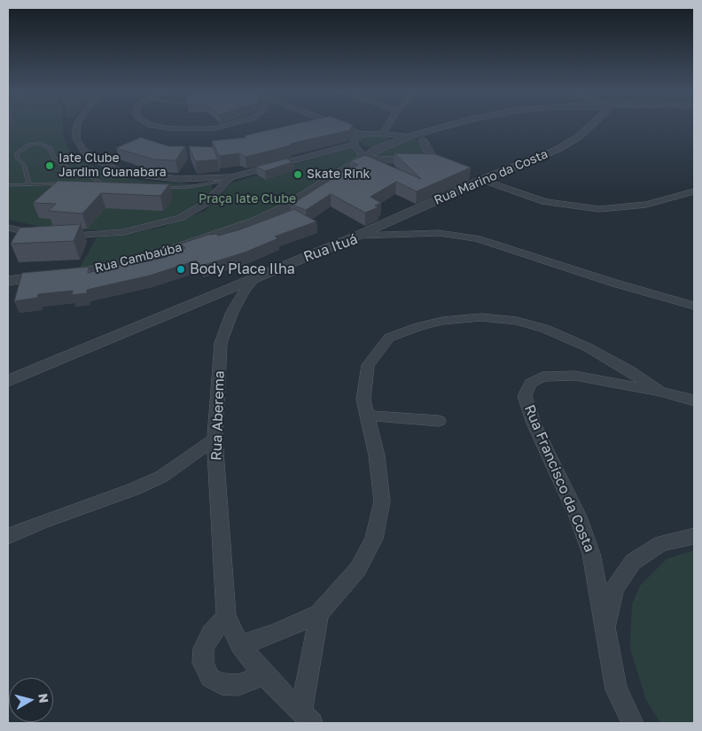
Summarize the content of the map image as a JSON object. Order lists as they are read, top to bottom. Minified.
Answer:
{"streets":{"street":["Rua Marino da Costa","Rua Ituá","Rua Cambaúba","Rua Aberema","Rua Francisco da Costa"]},"crossings":[["Rua Marino da Costa","Rua Ituá"],["Rua Ituá","Rua Aberema"]],"parks":["Praça Iate Clube"],"places":["Iate Clube Jardim Guanabara","Skate Rink","Body Place Ilha"],"north":"right"}
